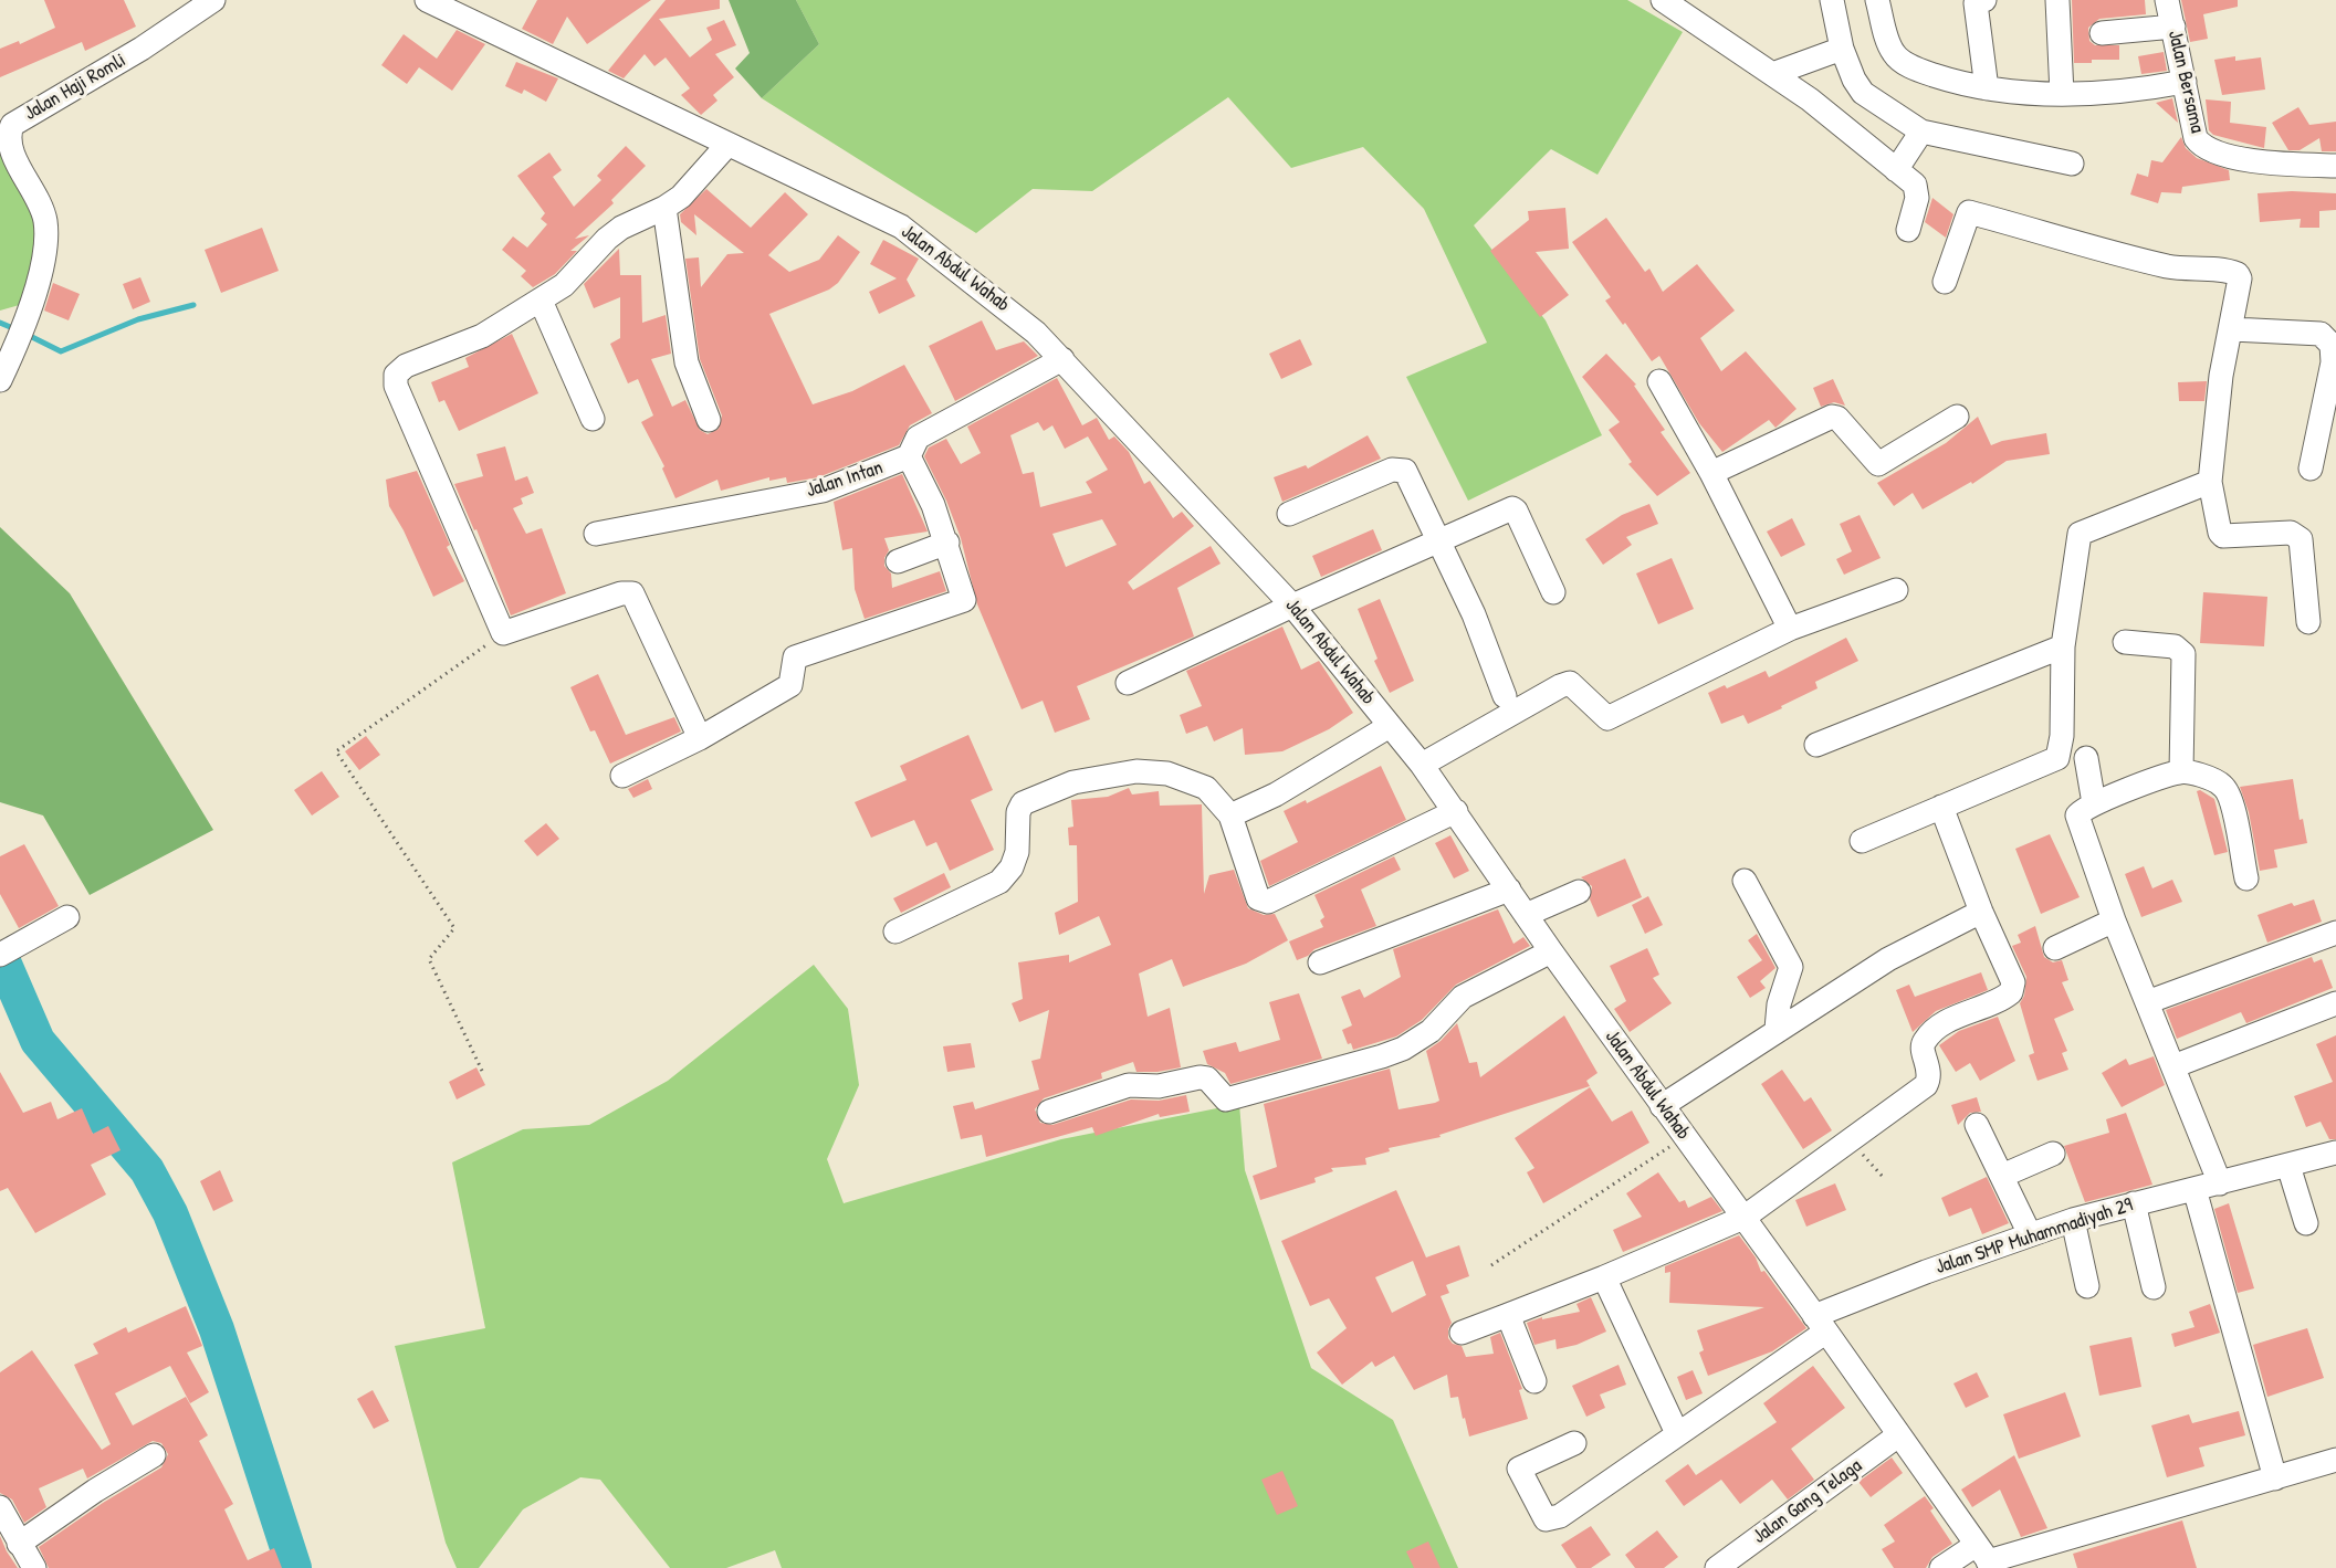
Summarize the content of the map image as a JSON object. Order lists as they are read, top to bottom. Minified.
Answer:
{"streets":{"street":["Jalan Bersama","Jalan Haji Romli","Jalan Abdul Wahab","Jalan Intan","Jalan SMP Muhammadiyah 29","Jalan Gang Telaga"]},"crossings":[["Jalan Abdul Wahab","Jalan Intan"],["Jalan Abdul Wahab","Jalan SMP Muhammadiyah 29"],["Jalan Abdul Wahab","Jalan Gang Telaga"]]}
